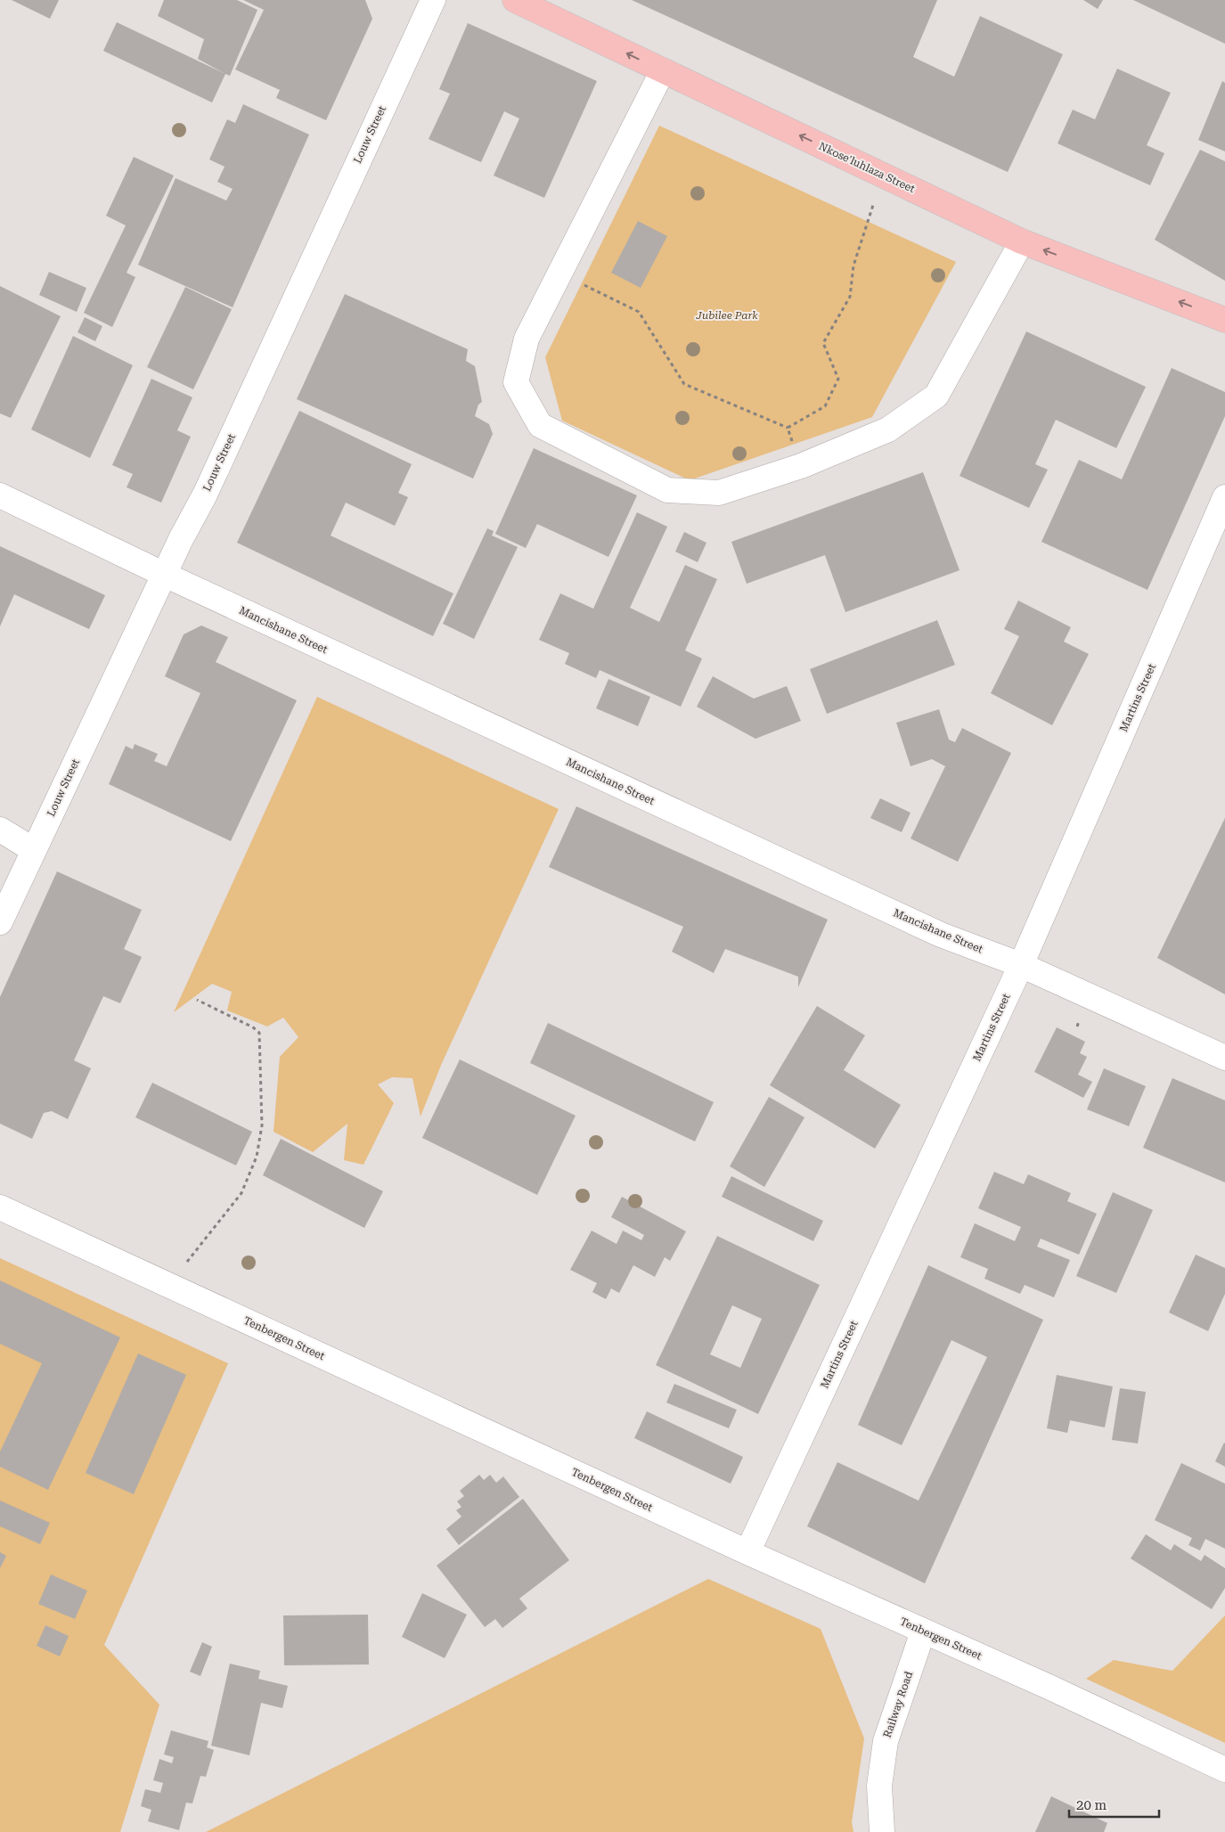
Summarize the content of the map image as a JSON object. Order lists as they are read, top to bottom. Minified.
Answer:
{"streets":{"main road":["Nkose'luhlaza Street"],"street":["Louw Street","Mancishane Street","Martins Street","Tenbergen Street","Railway Road"]},"crossings":[["Louw Street","Mancishane Street"],["Mancishane Street","Martins Street"],["Martins Street","Tenbergen Street"],["Tenbergen Street","Railway Road"]],"one_way":["Nkose'luhlaza Street"],"parks":["Jubilee Park"],"scale_bar":"20 m"}
